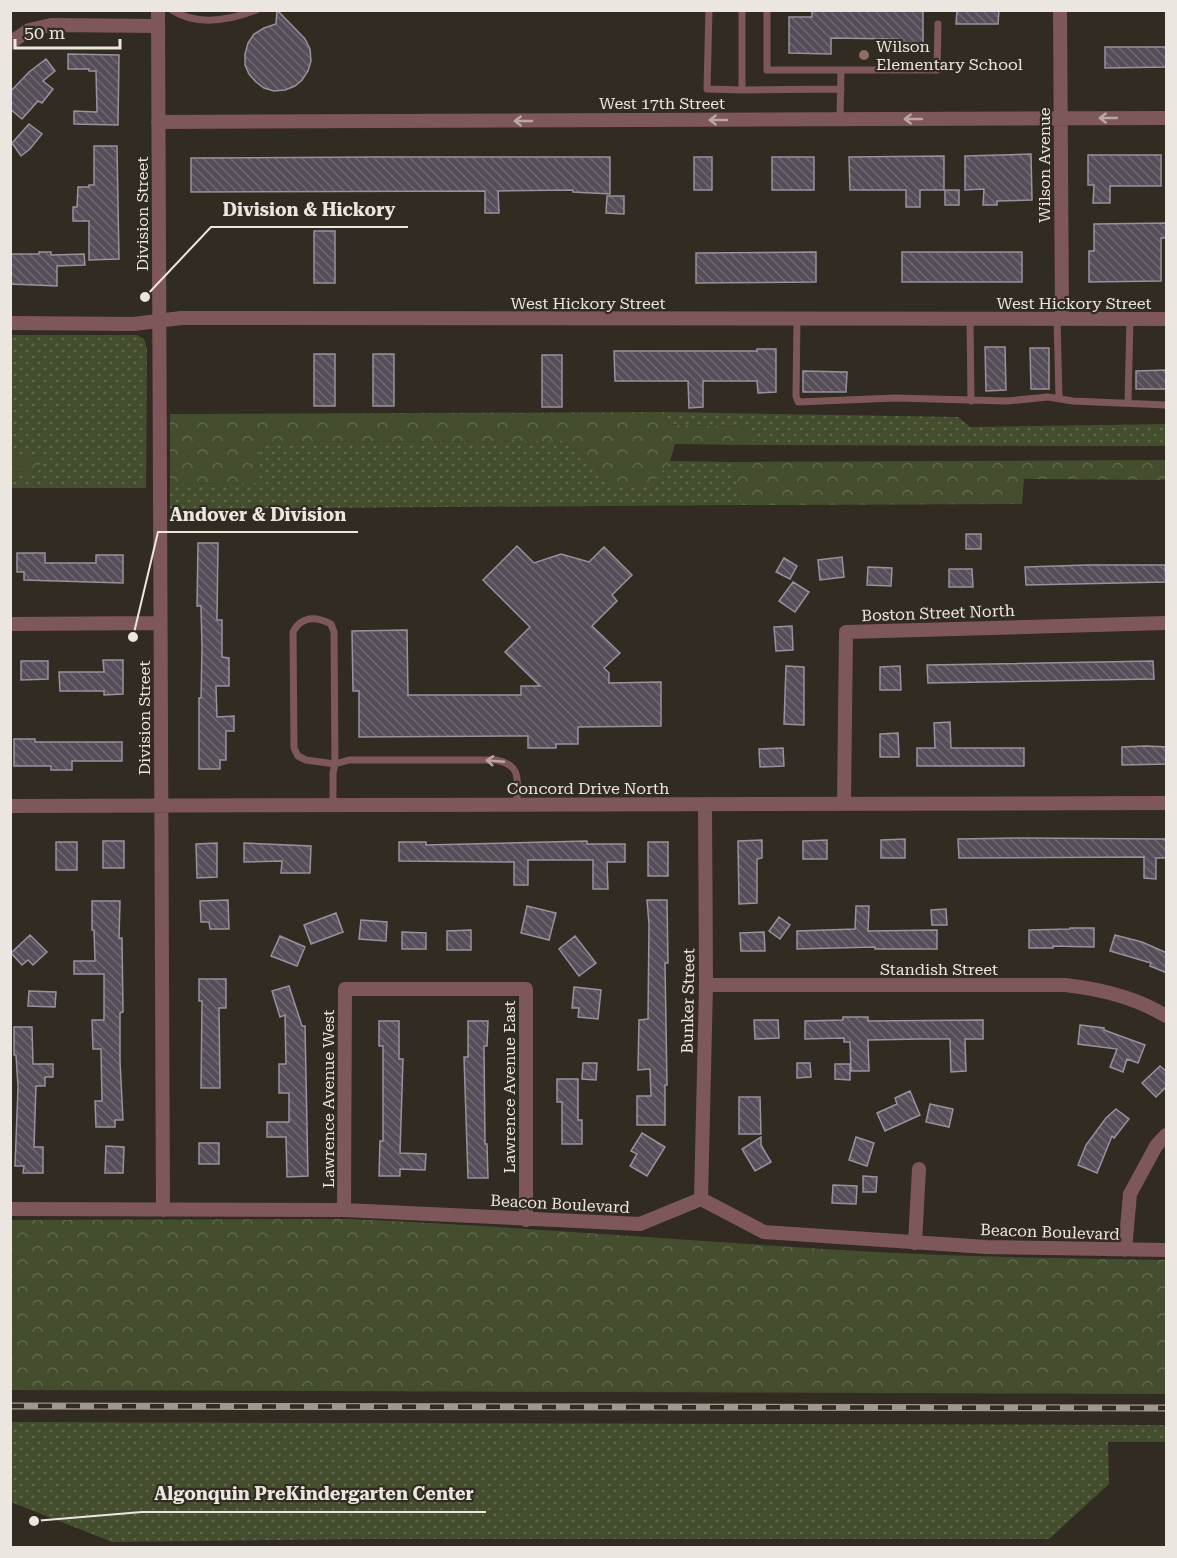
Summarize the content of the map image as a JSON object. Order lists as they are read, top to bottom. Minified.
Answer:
{"streets":{"street":["West 17th Street","Wilson Avenue","Division Street","West Hickory Street","Boston Street North","Concord Drive North","Standish Street","Bunker Street","Lawrence Avenue East","Lawrence Avenue West","Beacon Boulevard"]},"crossings":[["West 17th Street","Wilson Avenue"],["West 17th Street","Division Street"],["Wilson Avenue","West Hickory Street"],["Division Street","West Hickory Street"],["Division Street","Concord Drive North"],["Division Street","Beacon Boulevard"],["Boston Street North","Concord Drive North"],["Concord Drive North","Bunker Street"],["Standish Street","Bunker Street"],["Bunker Street","Beacon Boulevard"],["Lawrence Avenue East","Lawrence Avenue West"],["Lawrence Avenue East","Beacon Boulevard"],["Lawrence Avenue West","Beacon Boulevard"]],"one_way":["West 17th Street"],"places":["Wilson Elementary School","Division & Hickory","Andover & Division","Algonquin PreKindergarten Center"],"scale_bar":"50 m"}
